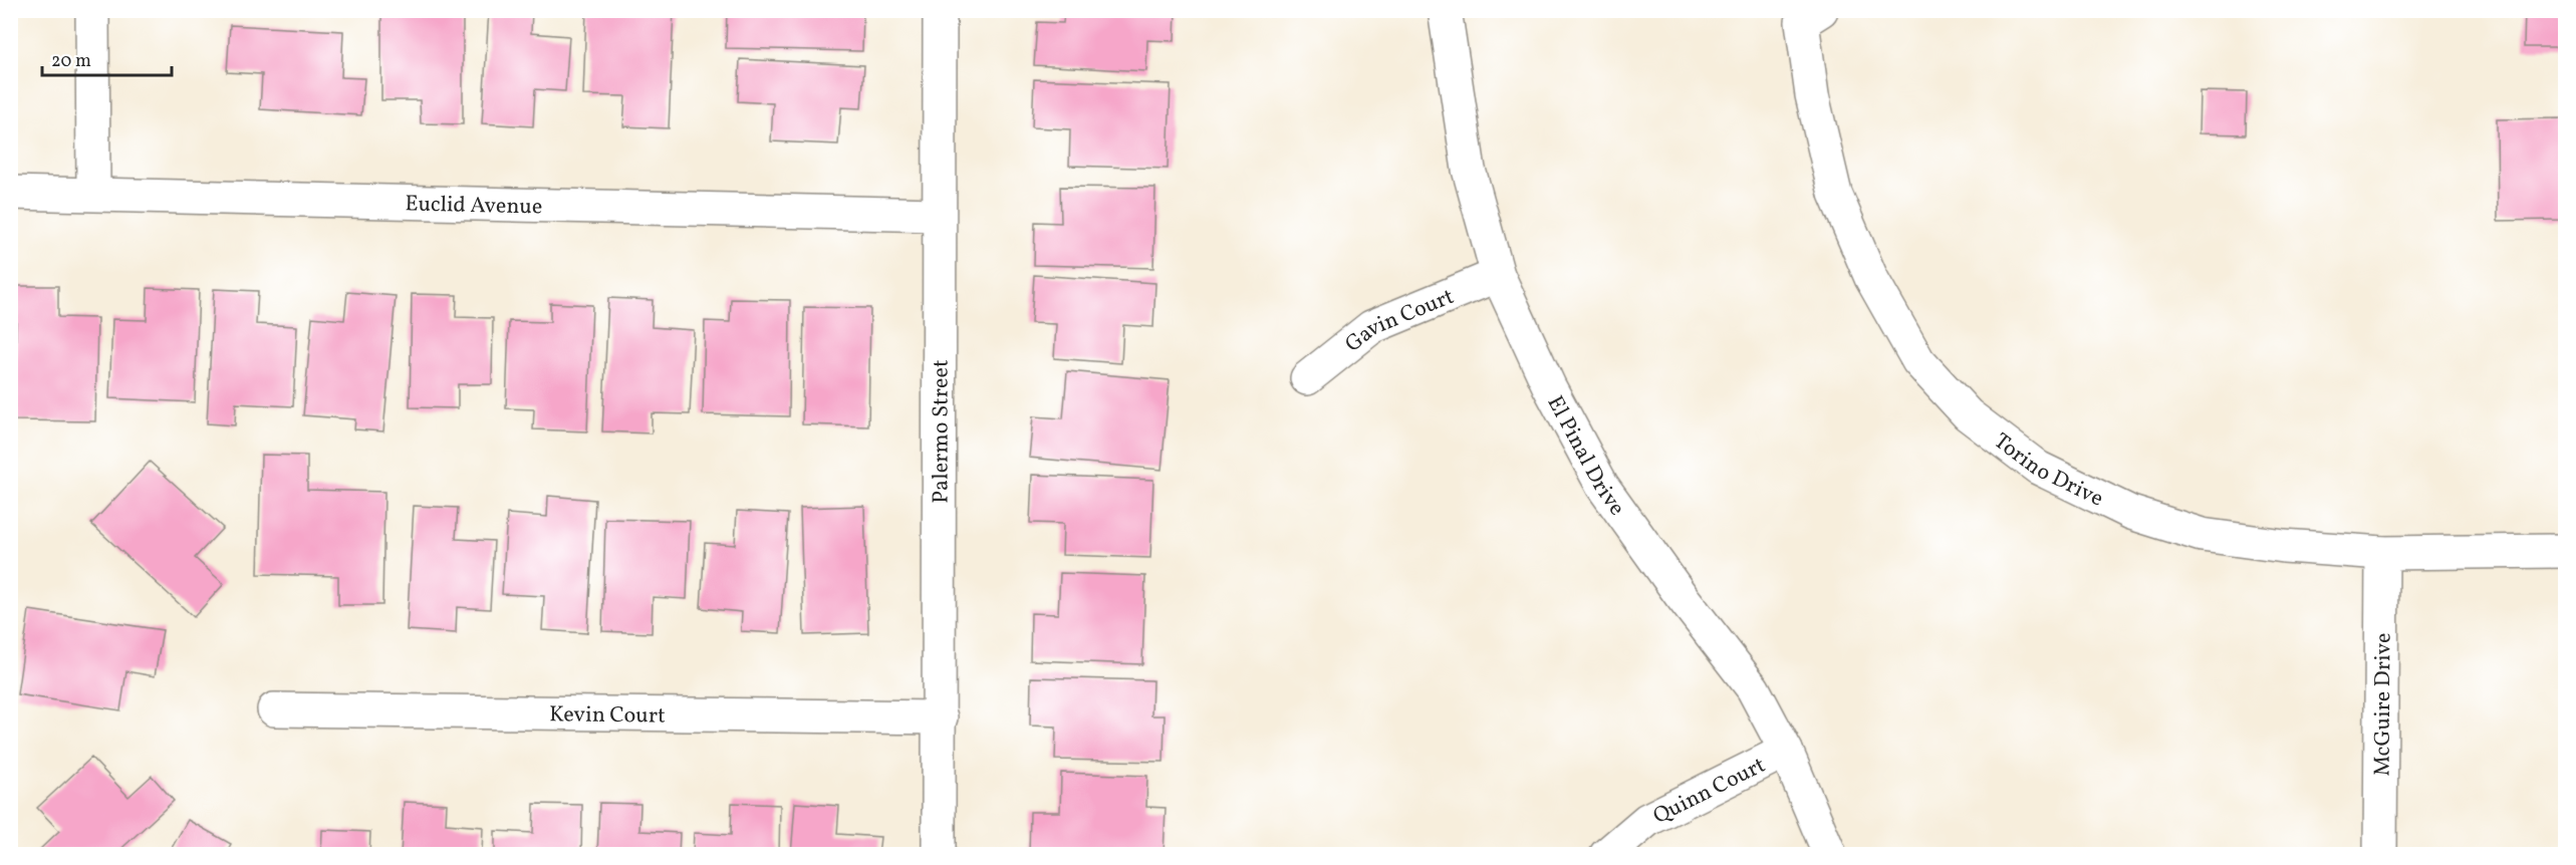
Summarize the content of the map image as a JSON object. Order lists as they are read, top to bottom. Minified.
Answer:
{"streets":{"street":["Euclid Avenue","Gavin Court","Palermo Street","El Pinal Drive","Torino Drive","McGuire Drive","Kevin Court","Quinn Court"]},"crossings":[["Euclid Avenue","Palermo Street"],["Gavin Court","El Pinal Drive"],["Palermo Street","Kevin Court"],["El Pinal Drive","Quinn Court"],["Torino Drive","McGuire Drive"]],"scale_bar":"20 m"}
